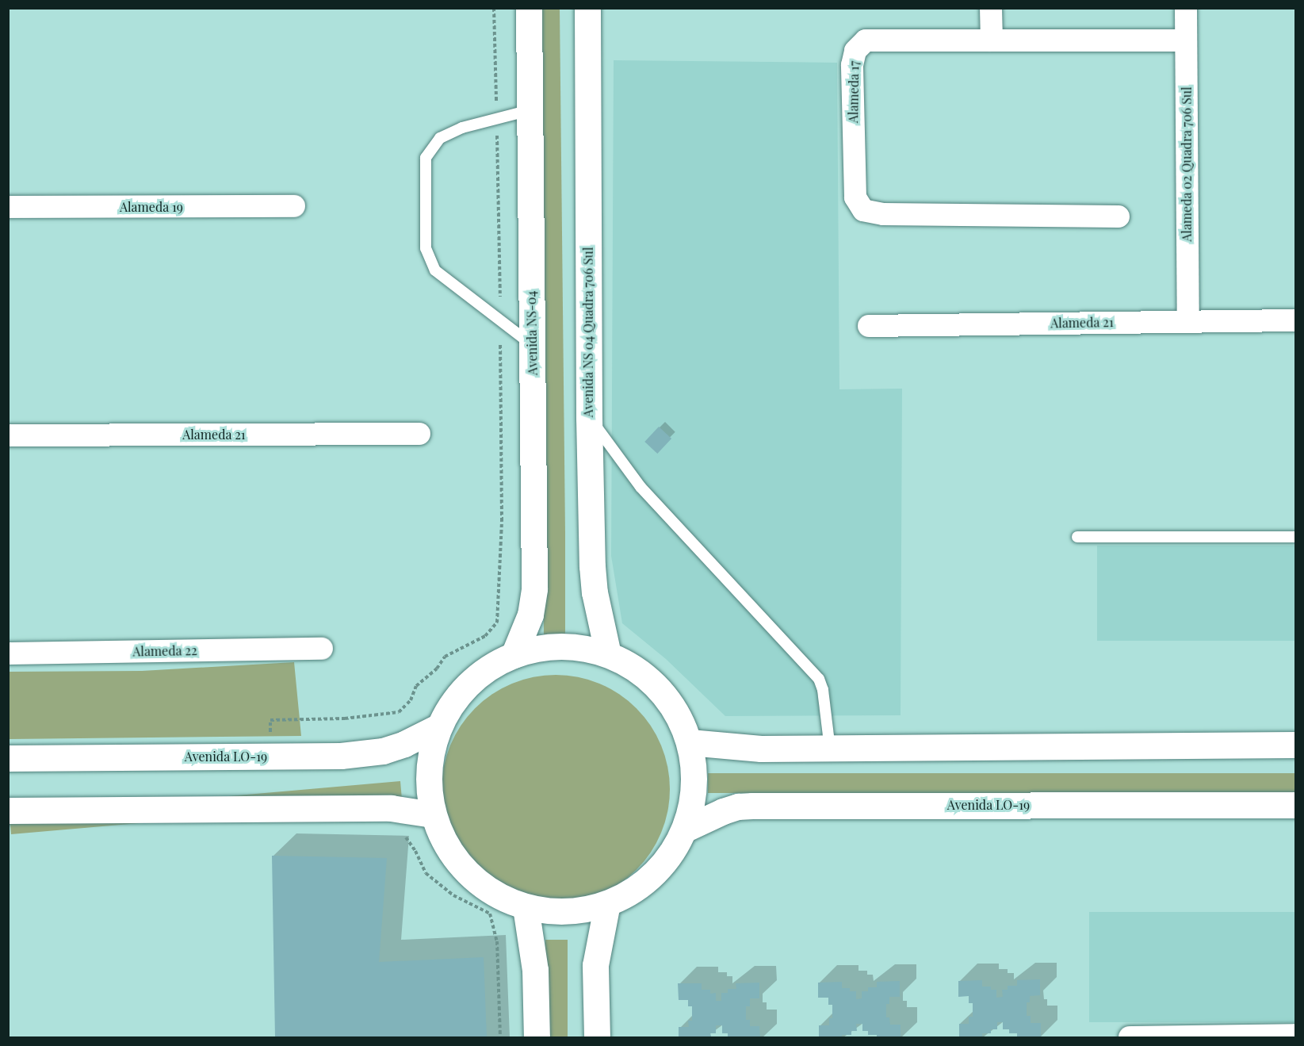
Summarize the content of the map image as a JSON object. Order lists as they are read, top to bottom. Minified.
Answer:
{"streets":{"main road":["Avenida NS 04 Quadra 706 Sul","Avenida NS-04","Avenida LO-19"],"street":["Alameda 17","Alameda 02 Quadra 706 Sul","Alameda 19","Alameda 21","Alameda 22"]},"crossings":[["Alameda 17","Alameda 02 Quadra 706 Sul"],["Alameda 02 Quadra 706 Sul","Alameda 21"]]}
